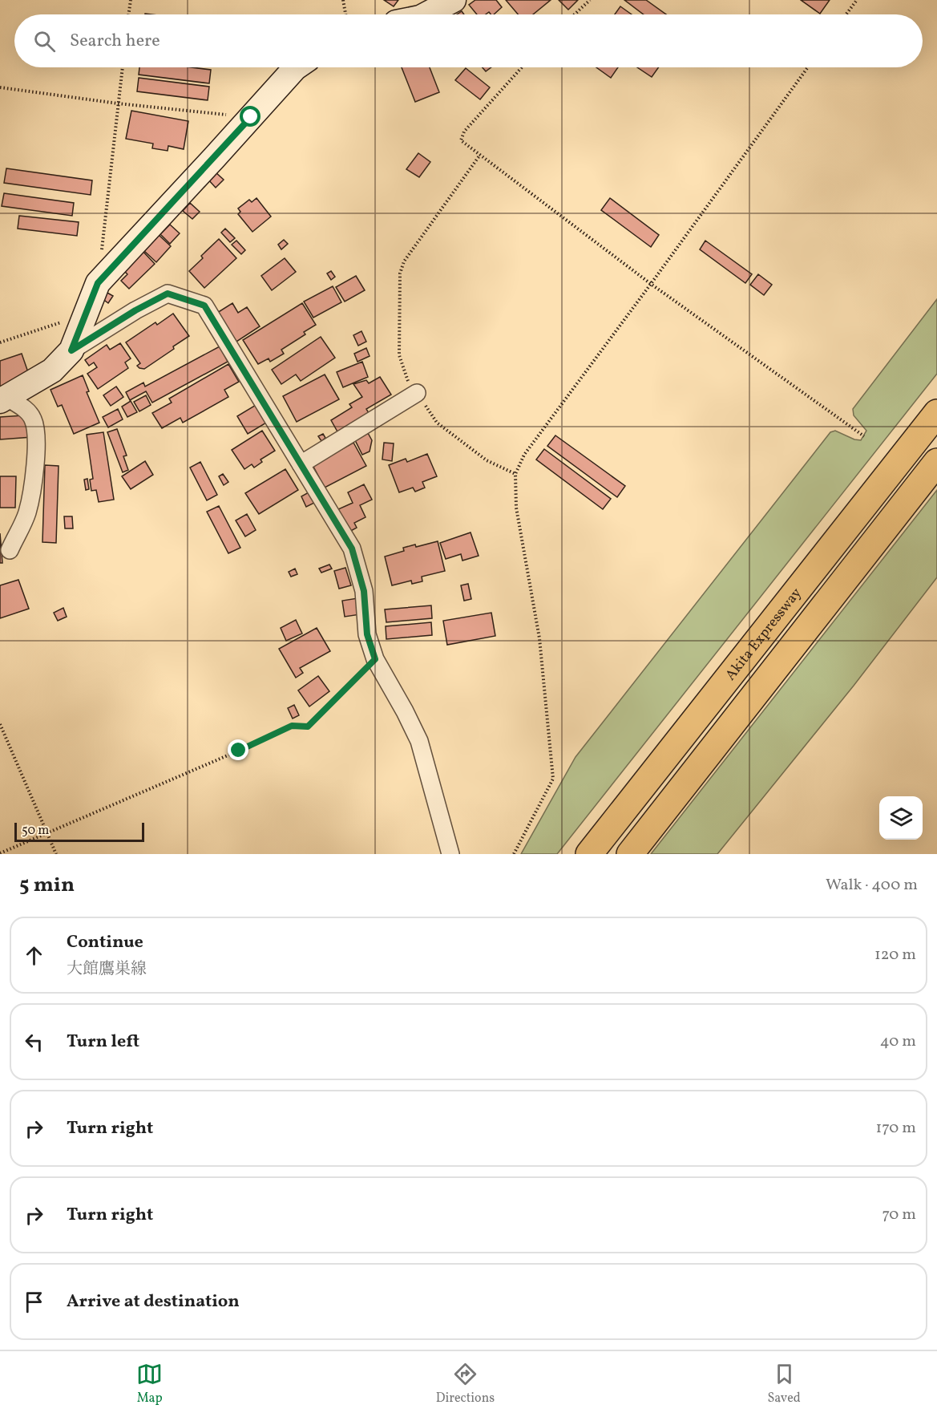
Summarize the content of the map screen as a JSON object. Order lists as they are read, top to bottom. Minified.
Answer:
{"streets":{"highway":["Akita Expressway"]},"scale_bar":"50 m","page":{"search":"Search here","scale":"50 m","heading":["5 min","Walk · 400 m"],"list":[["Continue","大館鷹巣線","120 m"],["Turn left","40 m"],["Turn right","170 m"],["Turn right","70 m"],"Arrive at destination"],"nav":["Map","Directions","Saved"]}}
